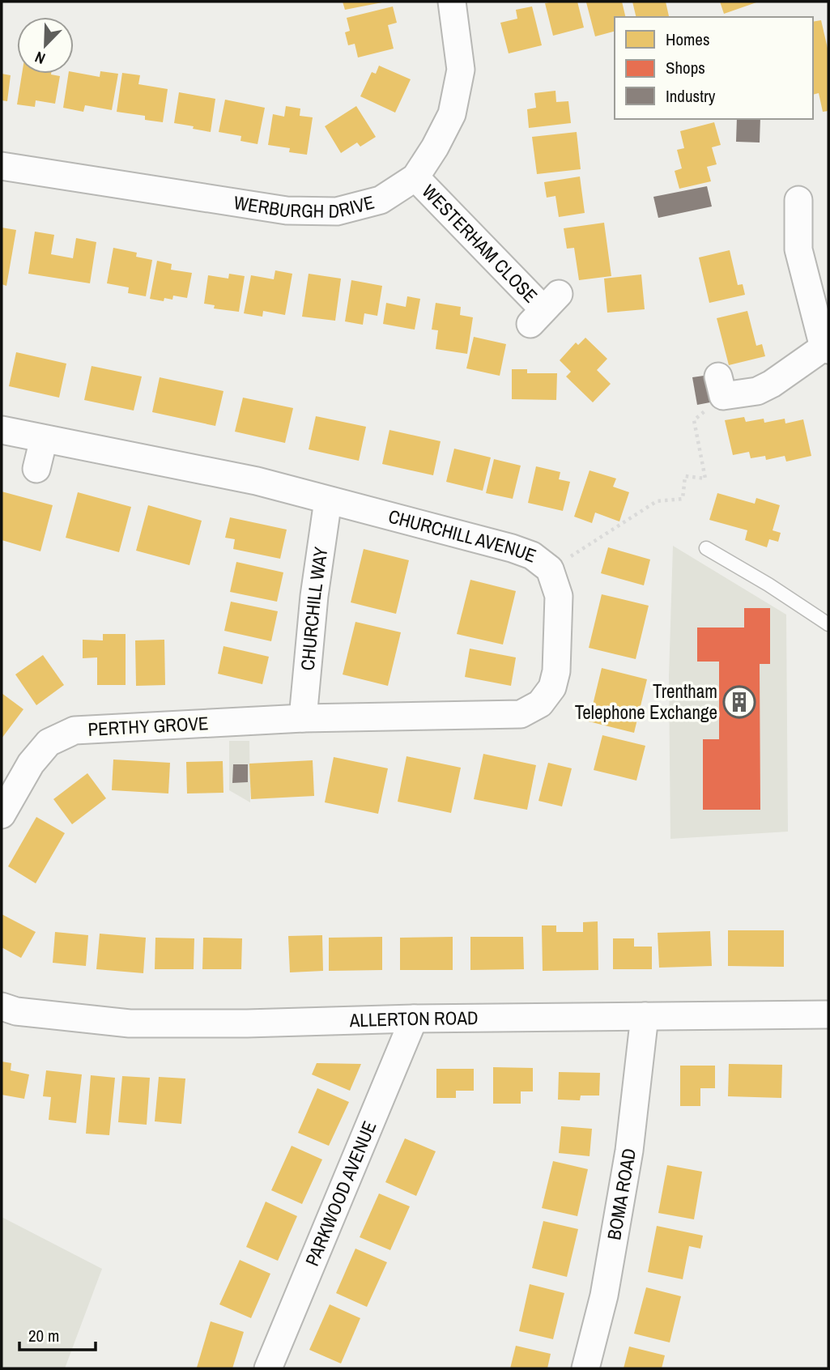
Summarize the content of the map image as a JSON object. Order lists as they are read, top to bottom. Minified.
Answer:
{"streets":{"street":["WERBURGH DRIVE","WESTERHAM CLOSE","CHURCHILL AVENUE","CHURCHILL WAY","PERTHY GROVE","ALLERTON ROAD","PARKWOOD AVENUE","BOMA ROAD"]},"crossings":[["WERBURGH DRIVE","WESTERHAM CLOSE"],["CHURCHILL AVENUE","CHURCHILL WAY"],["CHURCHILL AVENUE","PERTHY GROVE"],["CHURCHILL WAY","PERTHY GROVE"],["ALLERTON ROAD","PARKWOOD AVENUE"],["ALLERTON ROAD","BOMA ROAD"]],"places":{"building":["Trentham Telephone Exchange"]},"legend":["Homes","Shops","Industry"],"scale_bar":"20 m","north":"bottom left"}
